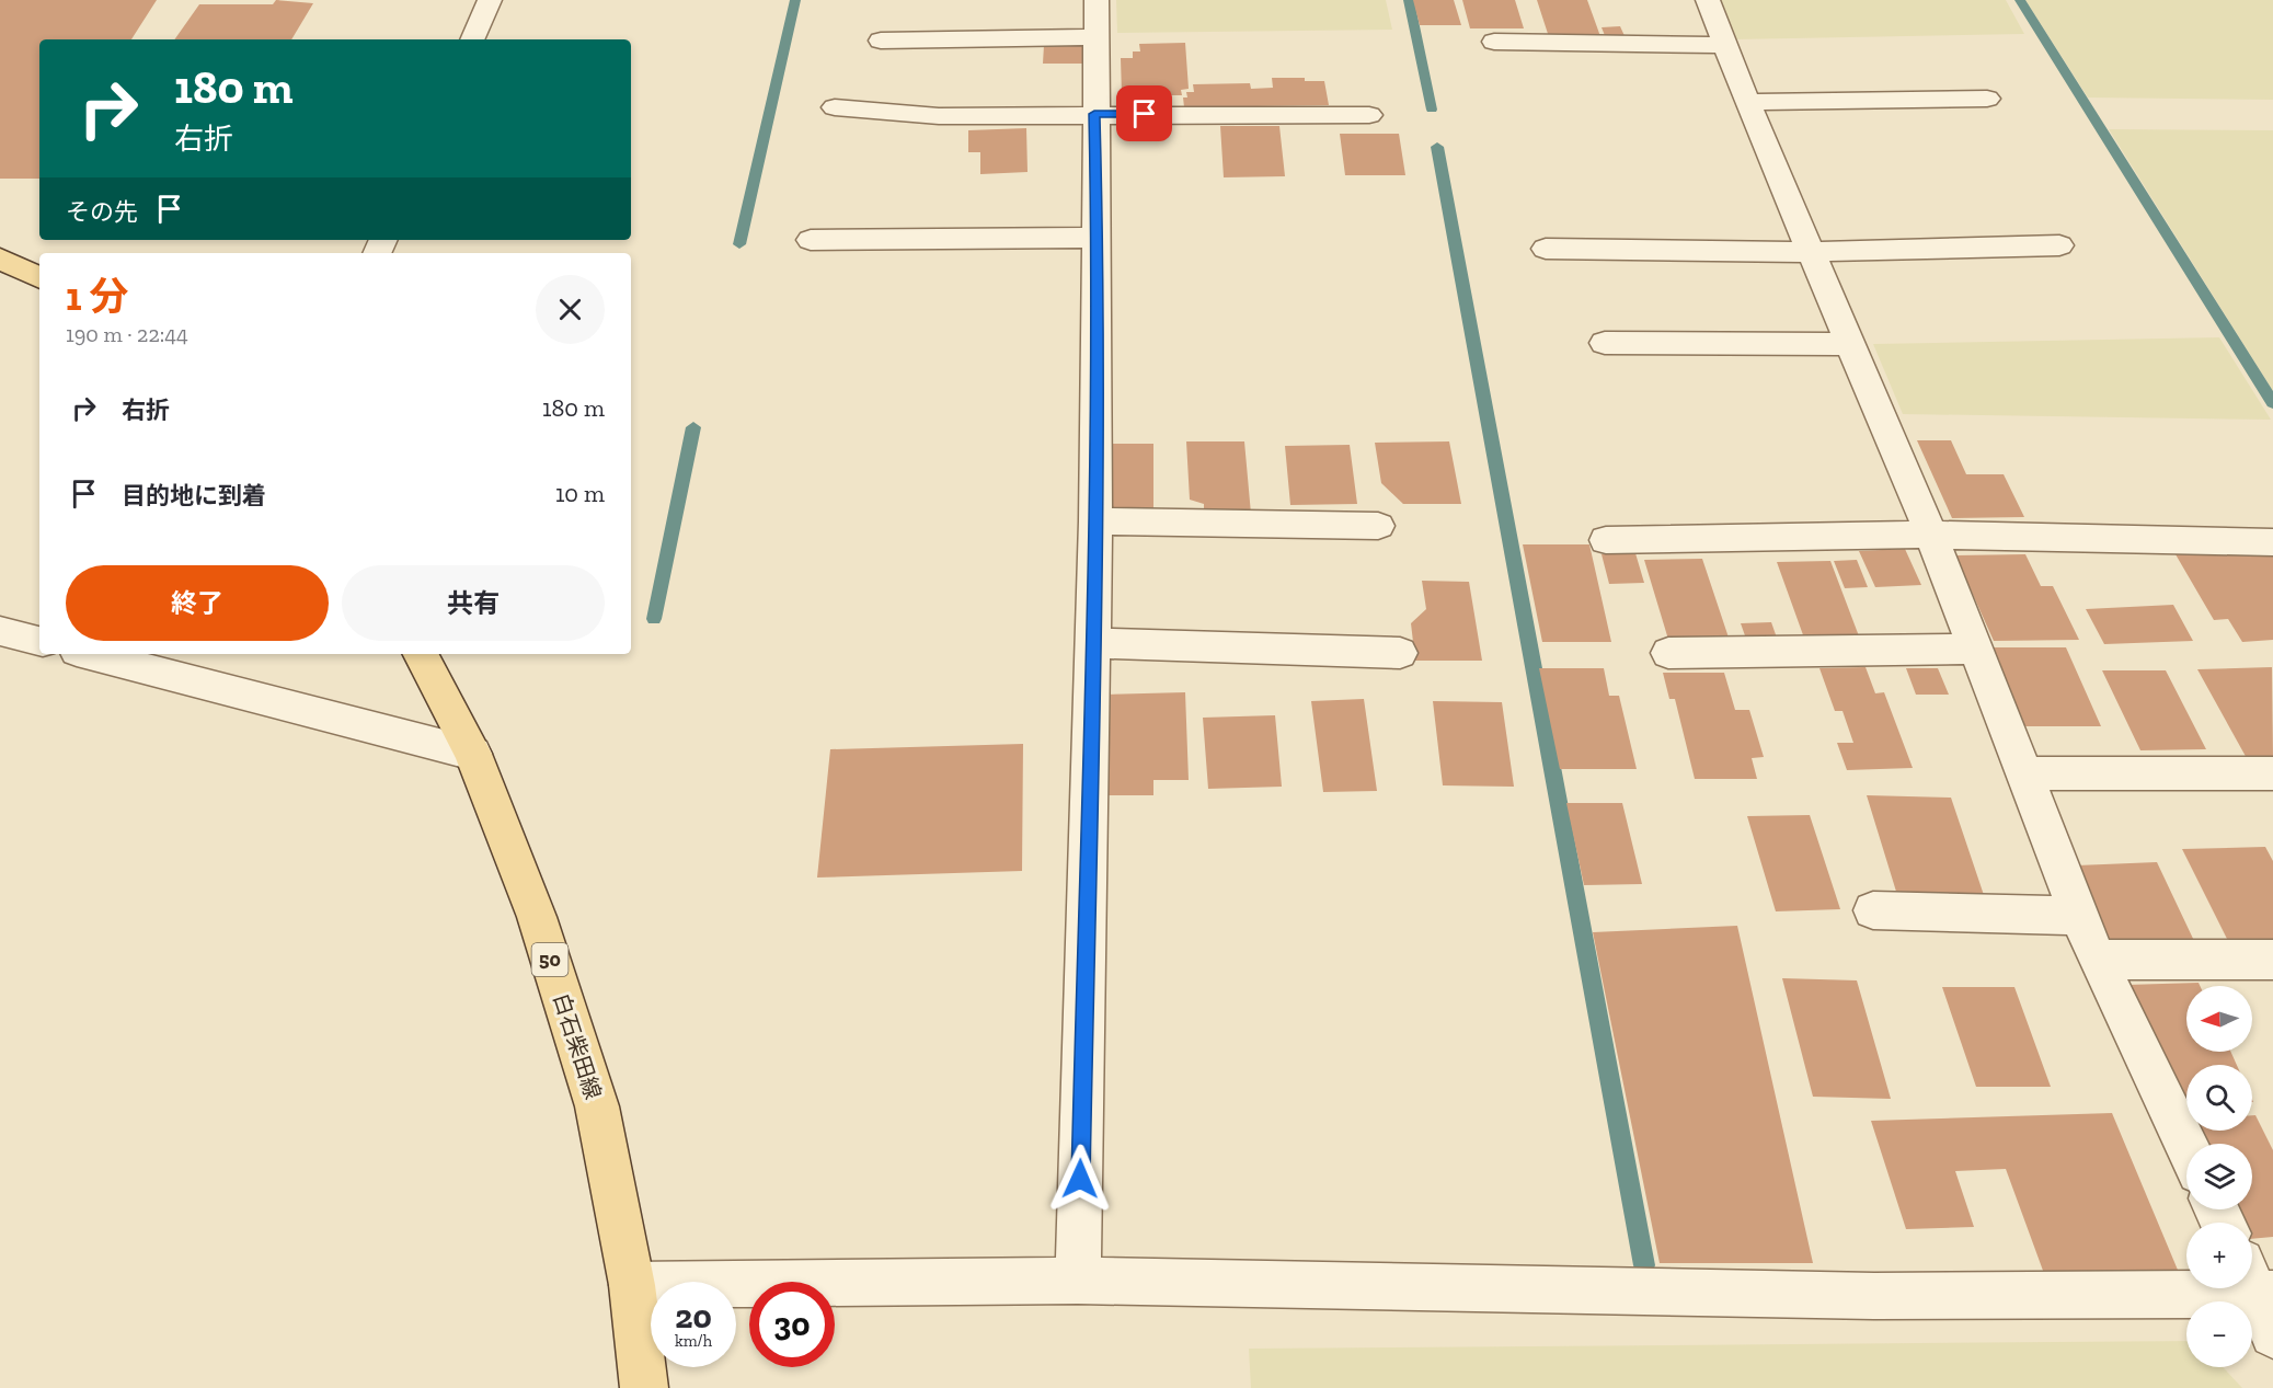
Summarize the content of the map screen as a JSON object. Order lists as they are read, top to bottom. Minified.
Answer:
{"streets":{"main road":["50","白石柴田線"]},"north":"left","page":{"turn":["180 m","右折"],"then":"その先","heading":["1 分","190 m · 22:44"],"list":[{"name":"右折","value":"180 m"},{"name":"目的地に到着","value":"10 m"}],"buttons":["終了","共有"],"map_buttons":["+","−"],"speed":"20 km/h","limit":"30"}}
